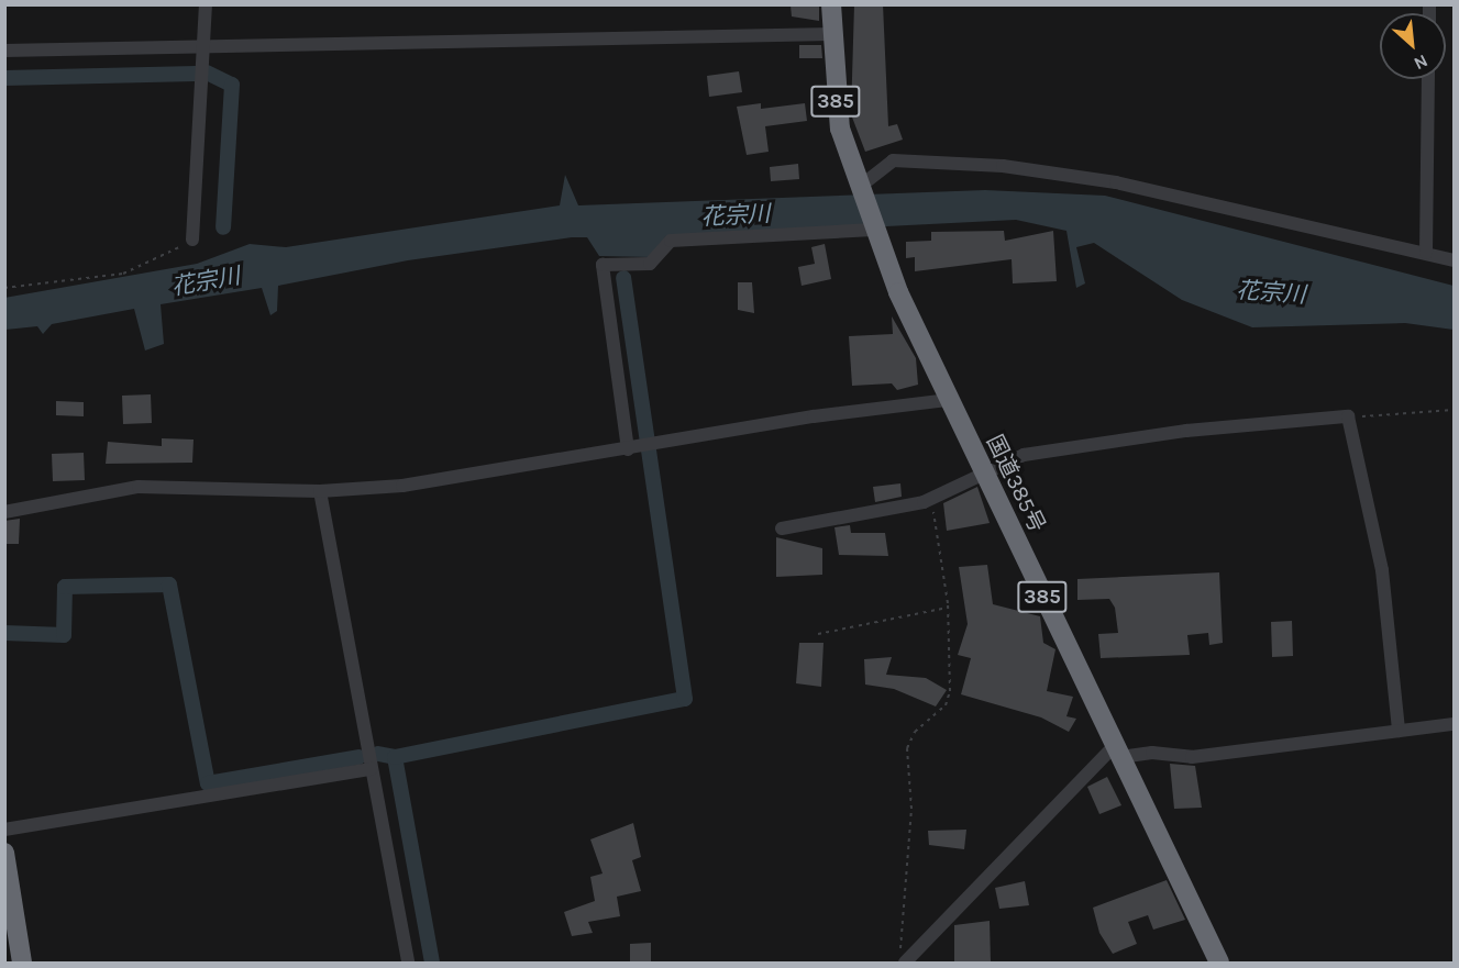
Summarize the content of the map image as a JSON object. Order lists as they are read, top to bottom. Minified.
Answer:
{"streets":{"highway":["385","国道385号"]},"water":["花宗川"],"north":"bottom right"}
